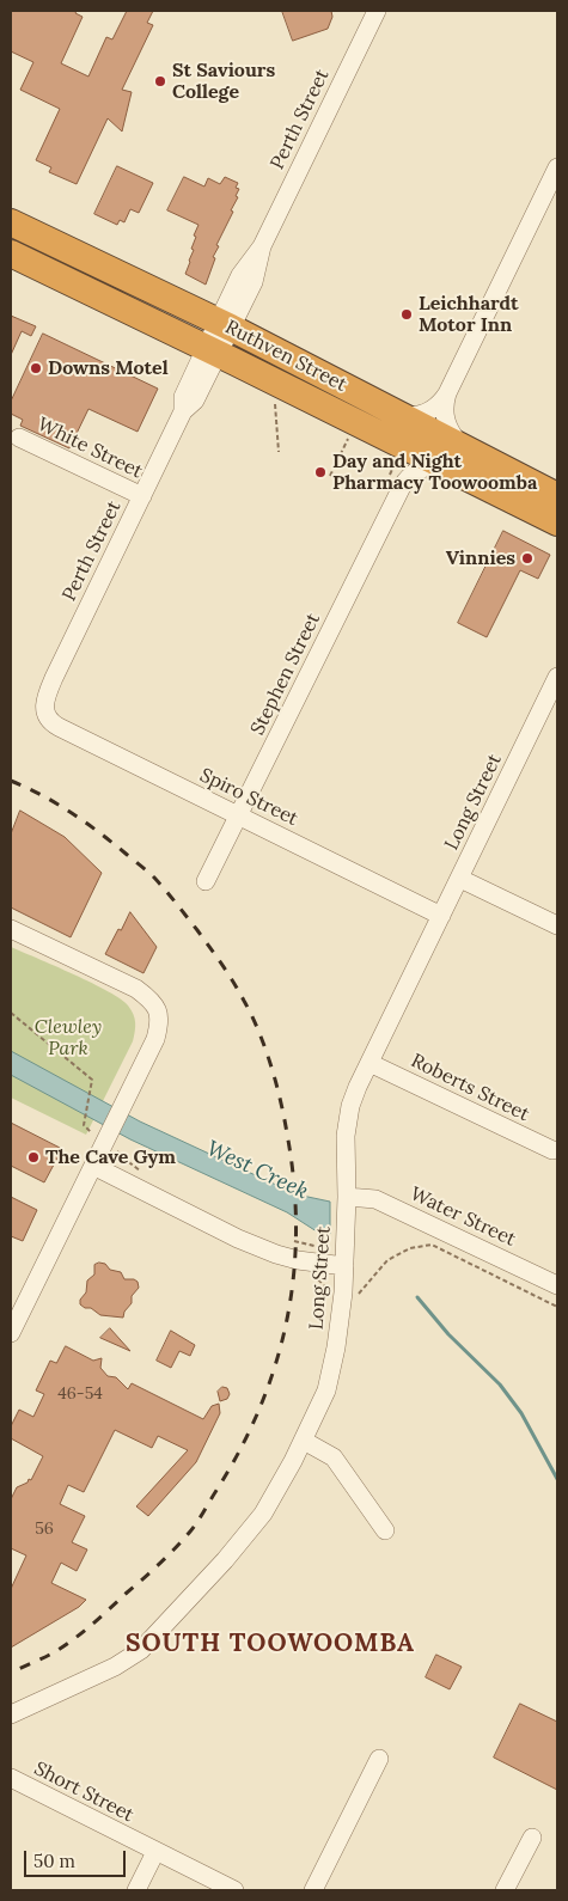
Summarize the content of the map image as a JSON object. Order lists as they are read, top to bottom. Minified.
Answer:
{"streets":{"highway":["Ruthven Street"],"street":["Perth Street","White Street","Stephen Street","Spiro Street","Long Street","Roberts Street","Water Street","Short Street"]},"crossings":[["Perth Street","Ruthven Street"],["Perth Street","White Street"],["Perth Street","Spiro Street"],["Ruthven Street","Stephen Street"],["Stephen Street","Spiro Street"],["Spiro Street","Long Street"],["Long Street","Roberts Street"],["Long Street","Water Street"]],"districts":["SOUTH TOOWOOMBA"],"water":["West Creek"],"parks":["Clewley Park"],"places":["St Saviours College","Leichhardt Motor Inn","Downs Motel","Day and Night Pharmacy Toowoomba","Vinnies","The Cave Gym"],"house_numbers":["46-54","56"],"scale_bar":"50 m"}
